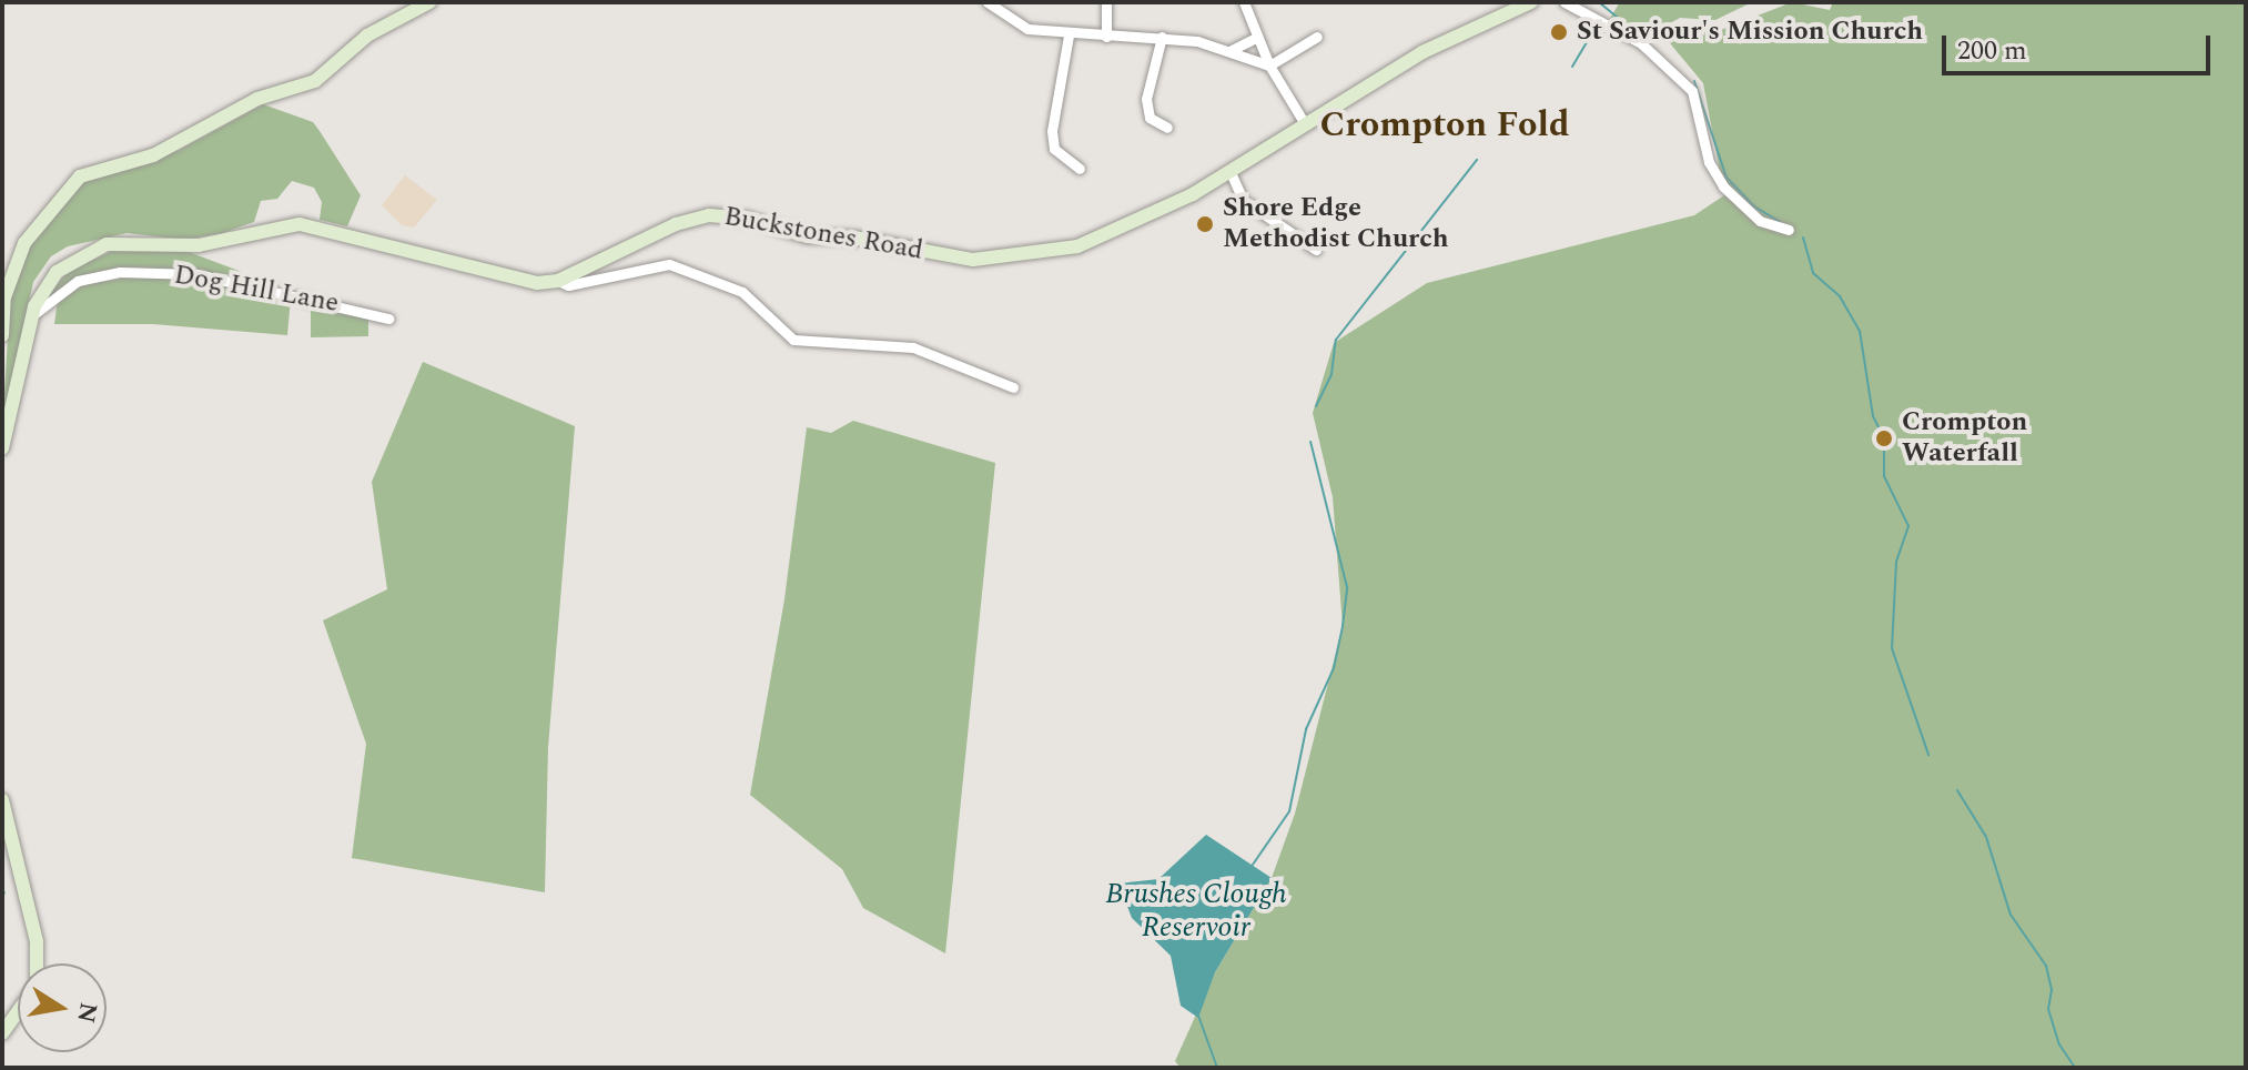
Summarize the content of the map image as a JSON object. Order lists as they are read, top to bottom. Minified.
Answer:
{"streets":{"main road":["Buckstones Road"],"street":["Dog Hill Lane"]},"crossings":[["Buckstones Road","Dog Hill Lane"]],"districts":["Crompton Fold"],"water":["Brushes Clough Reservoir"],"places":["St Saviour's Mission Church","Shore Edge Methodist Church","Crompton Waterfall"],"scale_bar":"200 m","north":"right"}
